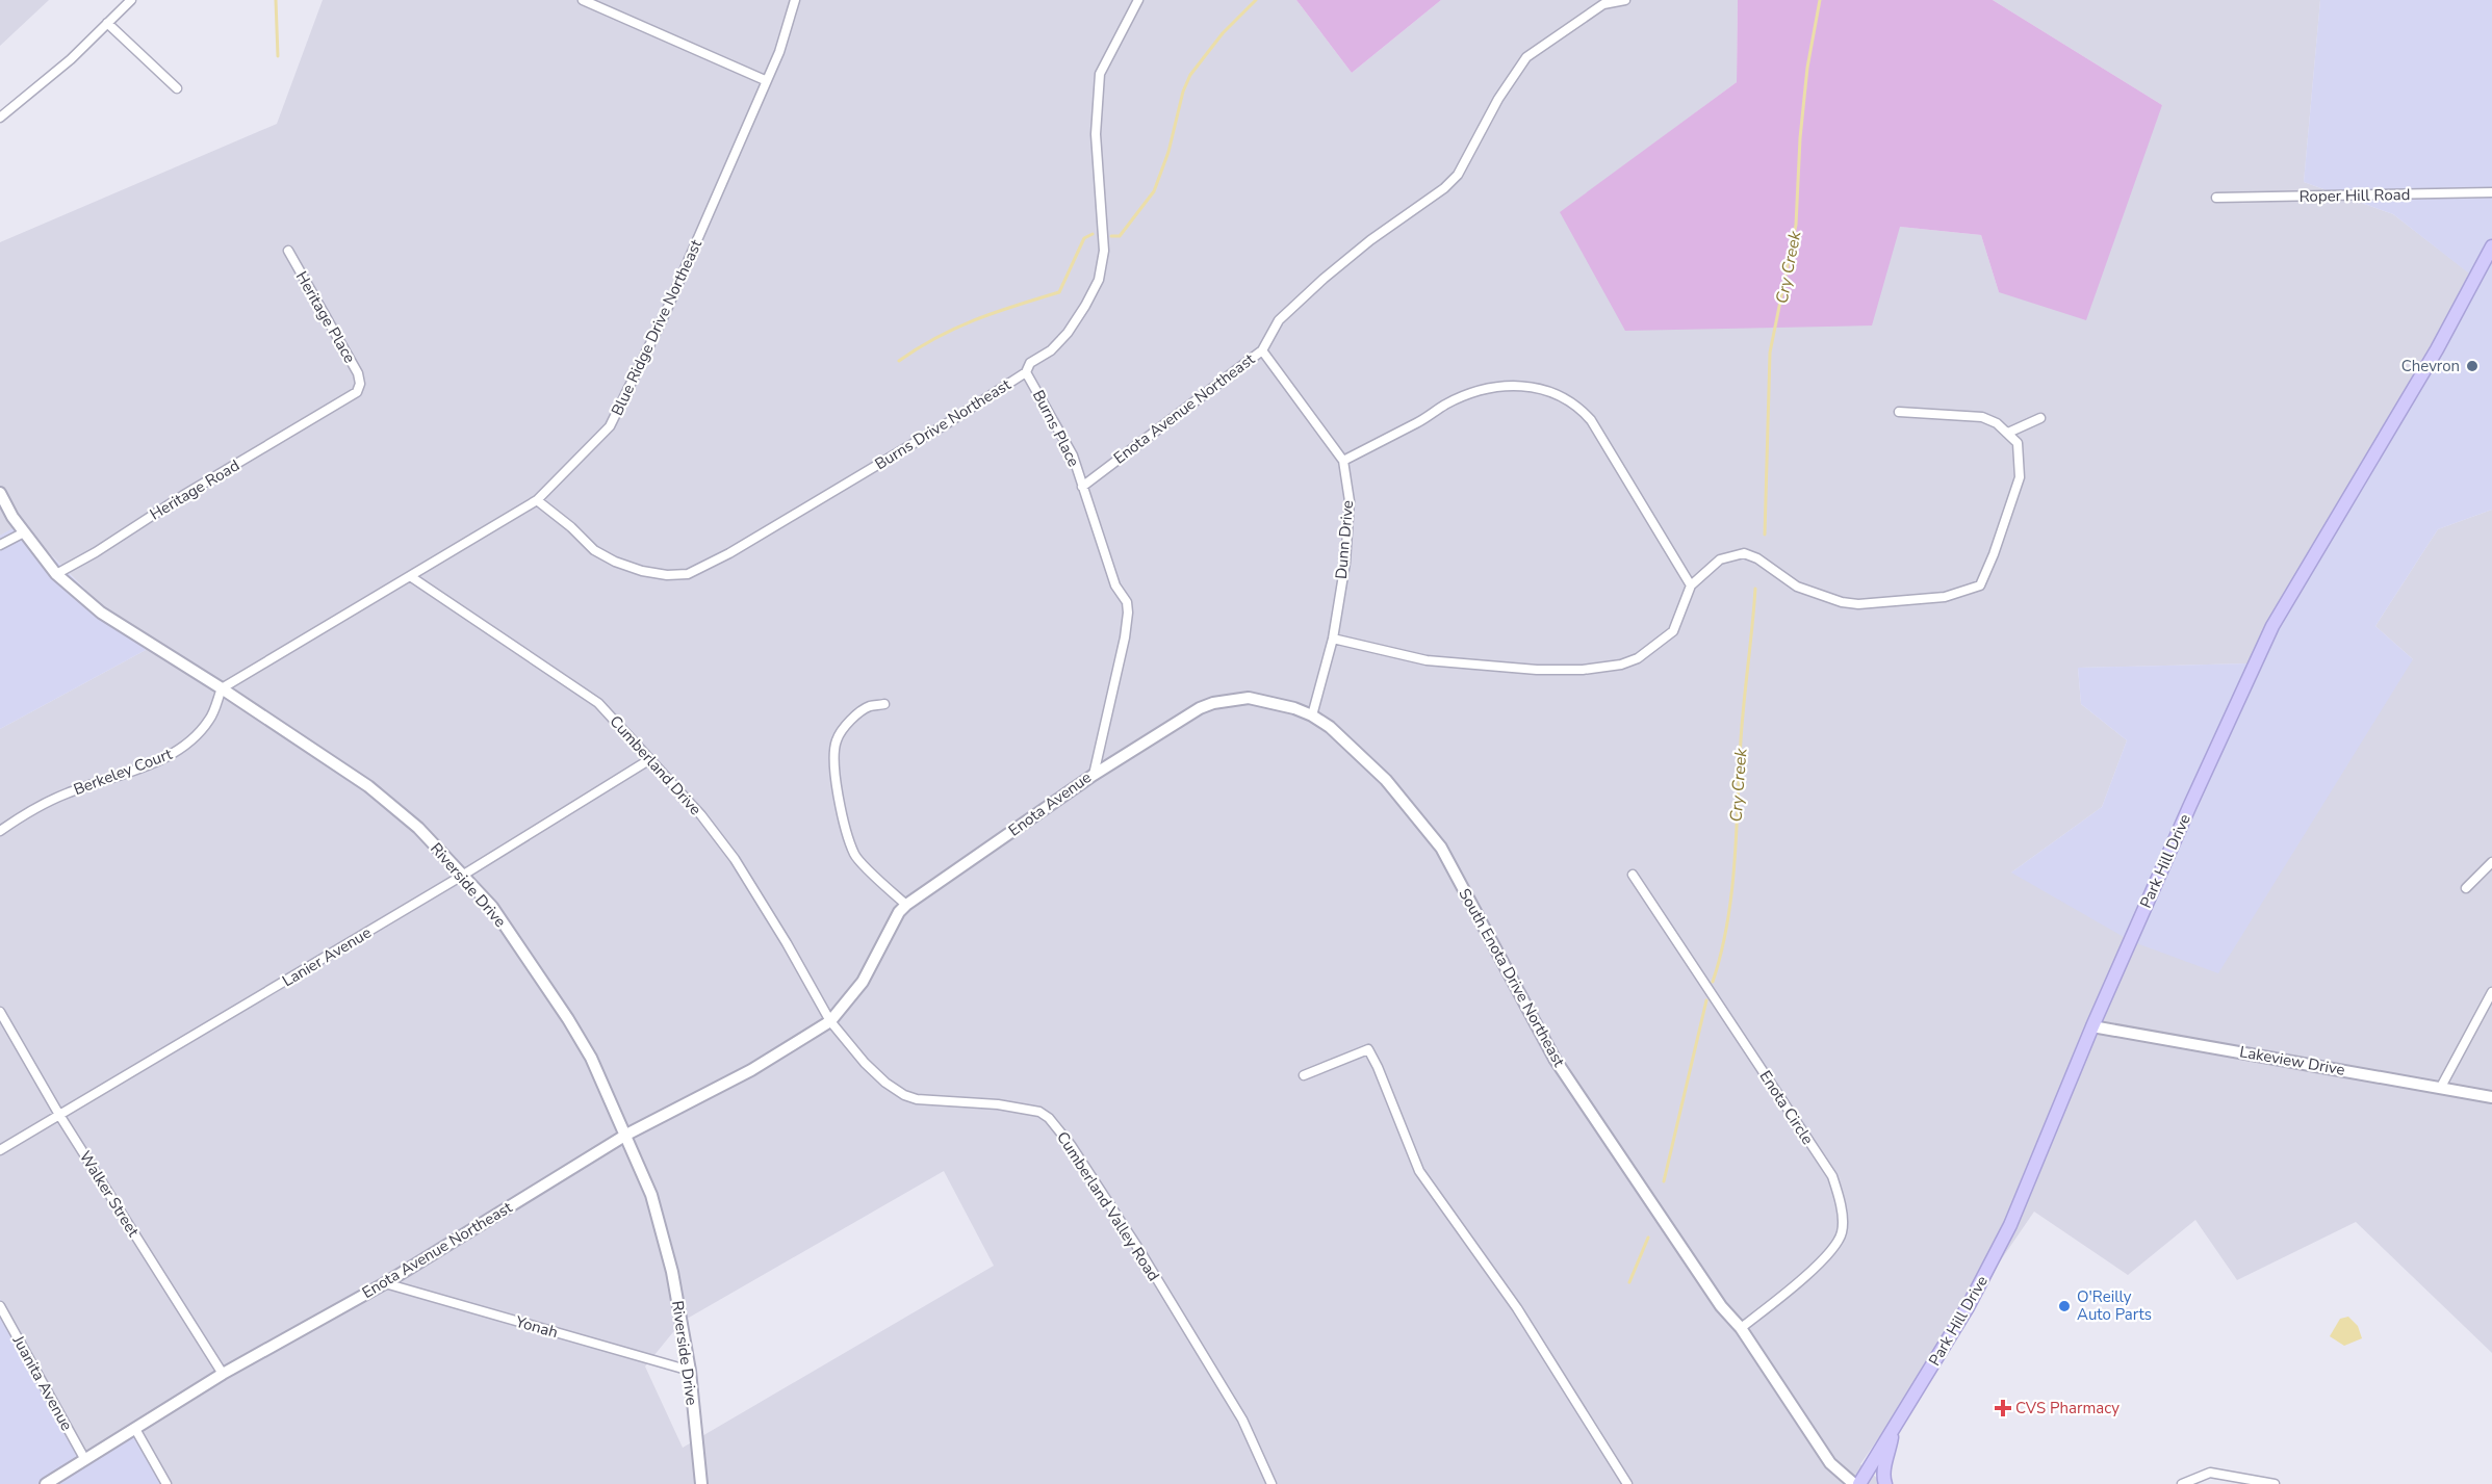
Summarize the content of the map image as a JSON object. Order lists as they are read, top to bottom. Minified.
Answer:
{"streets":{"main road":["Park Hill Drive"],"street":["Roper Hill Road","Heritage Place","Blue Ridge Drive Northeast","Enota Avenue Northeast","Burns Drive Northeast","Burns Place","Heritage Road","Dunn Drive","Cumberland Drive","Berkeley Court","Enota Avenue","Riverside Drive","Lanier Avenue","South Enota Drive Northeast","Lakeview Drive","Enota Circle","Walker Street","Cumberland Valley Road","Yonah","Juanita Avenue"]},"crossings":[["Heritage Place","Heritage Road"],["Blue Ridge Drive Northeast","Burns Drive Northeast"],["Blue Ridge Drive Northeast","Cumberland Drive"],["Blue Ridge Drive Northeast","Berkeley Court"],["Blue Ridge Drive Northeast","Riverside Drive"],["Enota Avenue Northeast","Burns Place"],["Enota Avenue Northeast","Dunn Drive"],["Enota Avenue Northeast","Cumberland Drive"],["Enota Avenue Northeast","Enota Avenue"],["Enota Avenue Northeast","Riverside Drive"],["Enota Avenue Northeast","Walker Street"],["Enota Avenue Northeast","Cumberland Valley Road"],["Enota Avenue Northeast","Yonah"],["Enota Avenue Northeast","Juanita Avenue"],["Burns Drive Northeast","Burns Place"],["Burns Place","Enota Avenue"],["Heritage Road","Riverside Drive"],["Dunn Drive","South Enota Drive Northeast"],["Cumberland Drive","Enota Avenue"],["Cumberland Drive","Lanier Avenue"],["Cumberland Drive","Cumberland Valley Road"],["Berkeley Court","Riverside Drive"],["Enota Avenue","South Enota Drive Northeast"],["Enota Avenue","Cumberland Valley Road"],["Park Hill Drive","Lakeview Drive"],["Riverside Drive","Lanier Avenue"],["Riverside Drive","Yonah"],["Lanier Avenue","Walker Street"],["South Enota Drive Northeast","Enota Circle"]],"water":["Cry Creek"],"places":{"other":["Chevron","O'Reilly Auto Parts"],"health":["CVS Pharmacy"]}}
